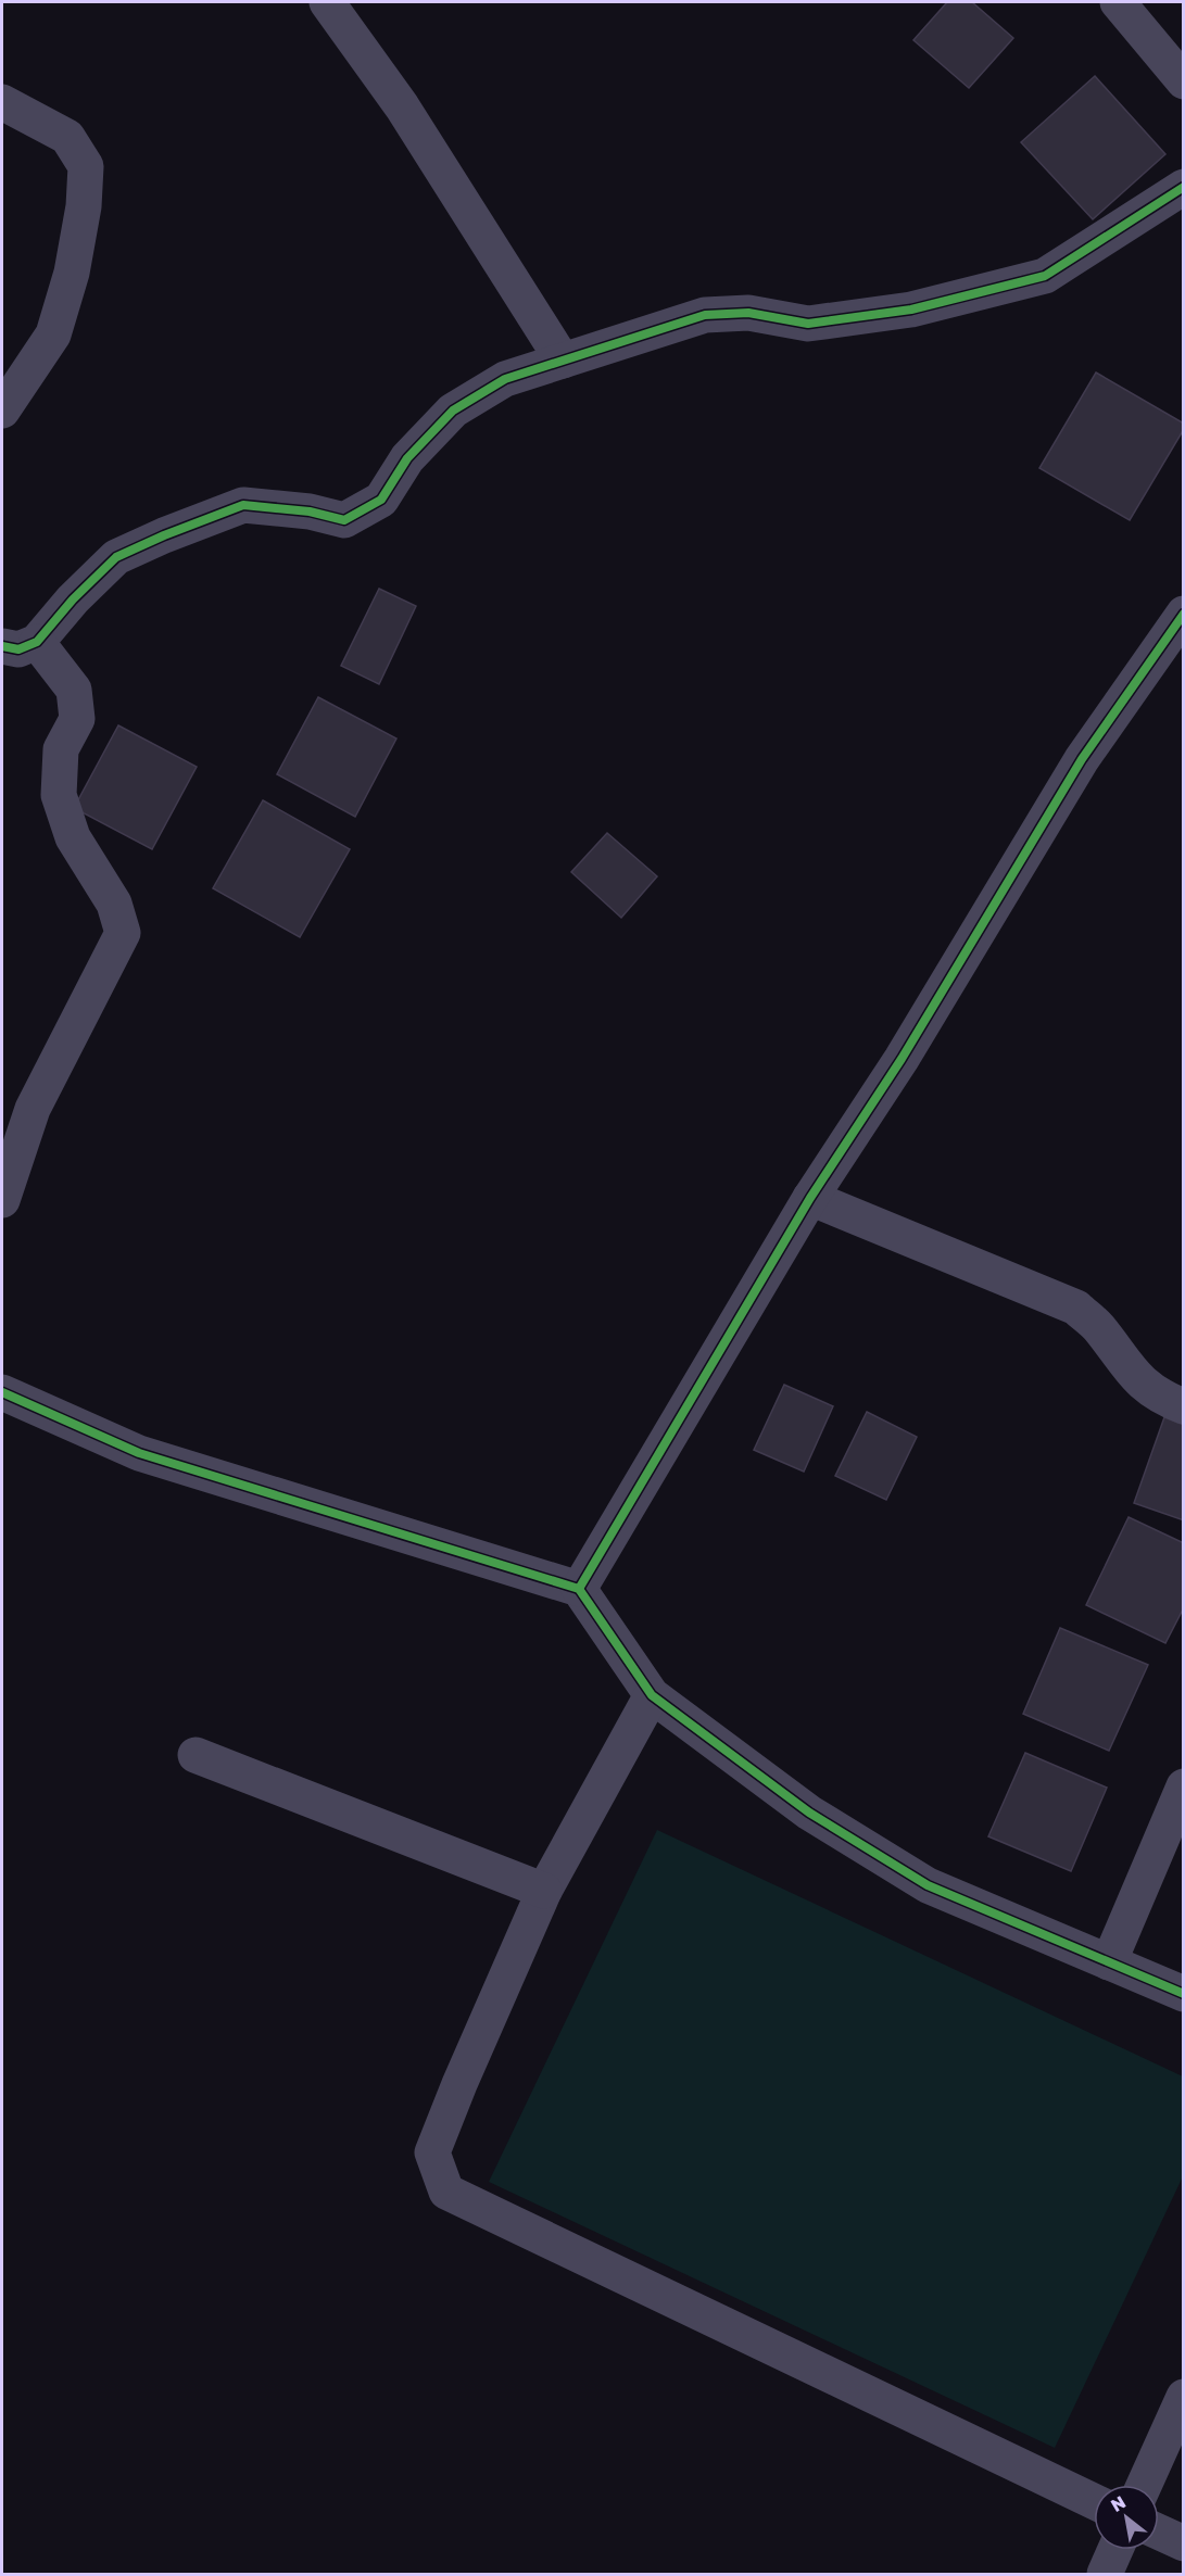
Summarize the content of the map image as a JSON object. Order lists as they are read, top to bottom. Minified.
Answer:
{"north":"top left"}
